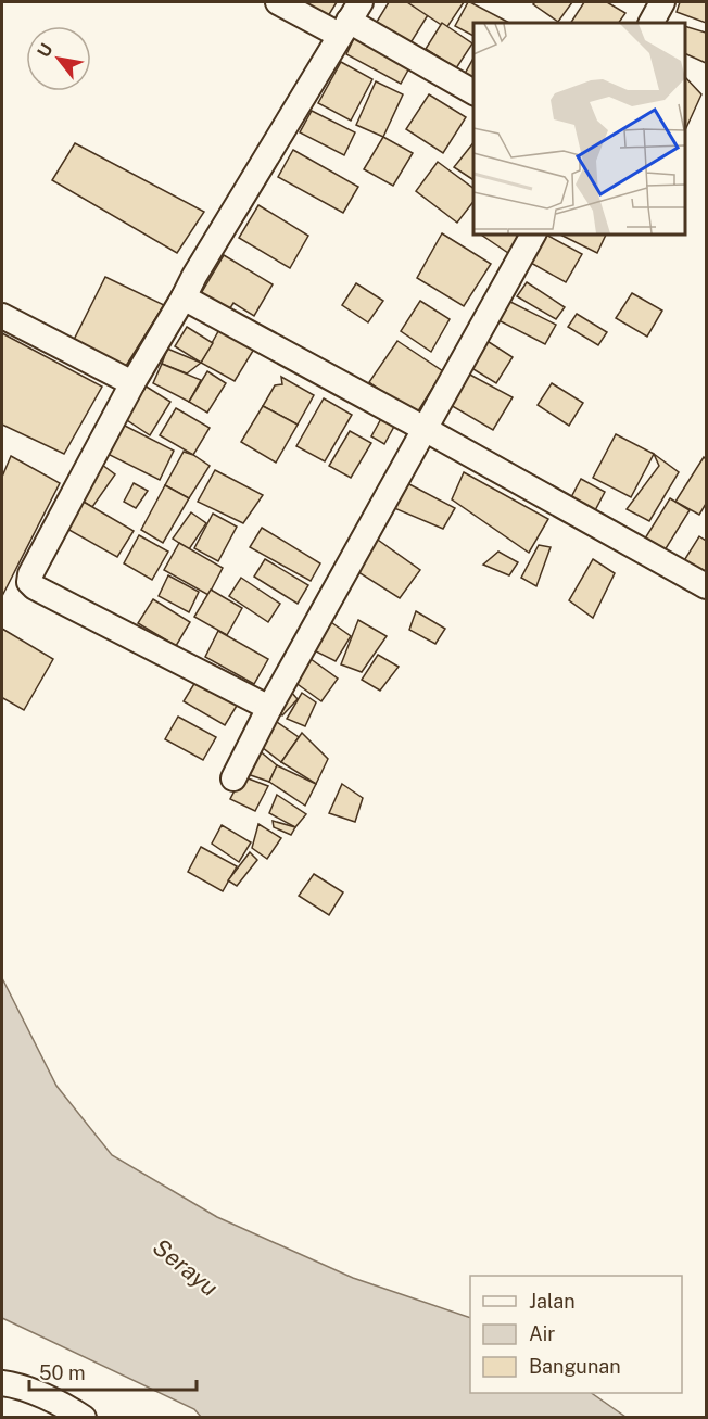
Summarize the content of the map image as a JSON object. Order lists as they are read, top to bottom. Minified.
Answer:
{"water":["Serayu"],"legend":["Jalan","Air","Bangunan"],"scale_bar":"50 m","north":"top left"}
